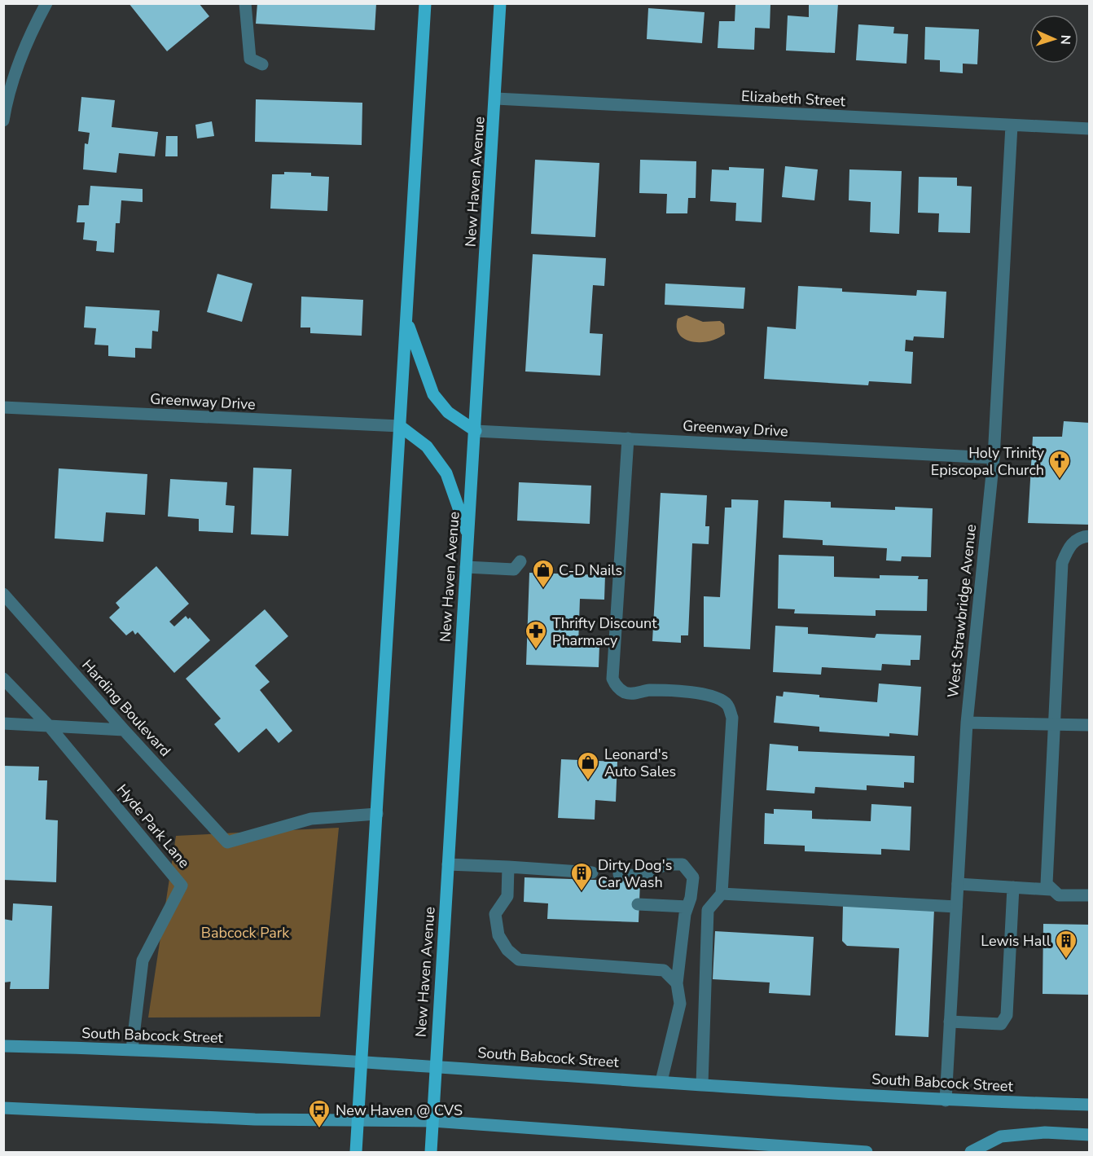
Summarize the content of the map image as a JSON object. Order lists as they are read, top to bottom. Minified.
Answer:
{"streets":{"main road":["New Haven Avenue","South Babcock Street"],"street":["Elizabeth Street","Greenway Drive","West Strawbridge Avenue","Harding Boulevard","Hyde Park Lane"]},"crossings":[["Elizabeth Street","New Haven Avenue"],["Elizabeth Street","West Strawbridge Avenue"],["New Haven Avenue","Greenway Drive"],["New Haven Avenue","South Babcock Street"],["Greenway Drive","West Strawbridge Avenue"],["West Strawbridge Avenue","South Babcock Street"],["Hyde Park Lane","South Babcock Street"]],"parks":["Babcock Park"],"places":{"church":["Holy Trinity Episcopal Church"],"shop":["C-D Nails","Leonard's Auto Sales"],"pharmacy":["Thrifty Discount Pharmacy"],"building":["Dirty Dog's Car Wash","Lewis Hall"],"bus stop":["New Haven @ CVS"]},"north":"right"}
